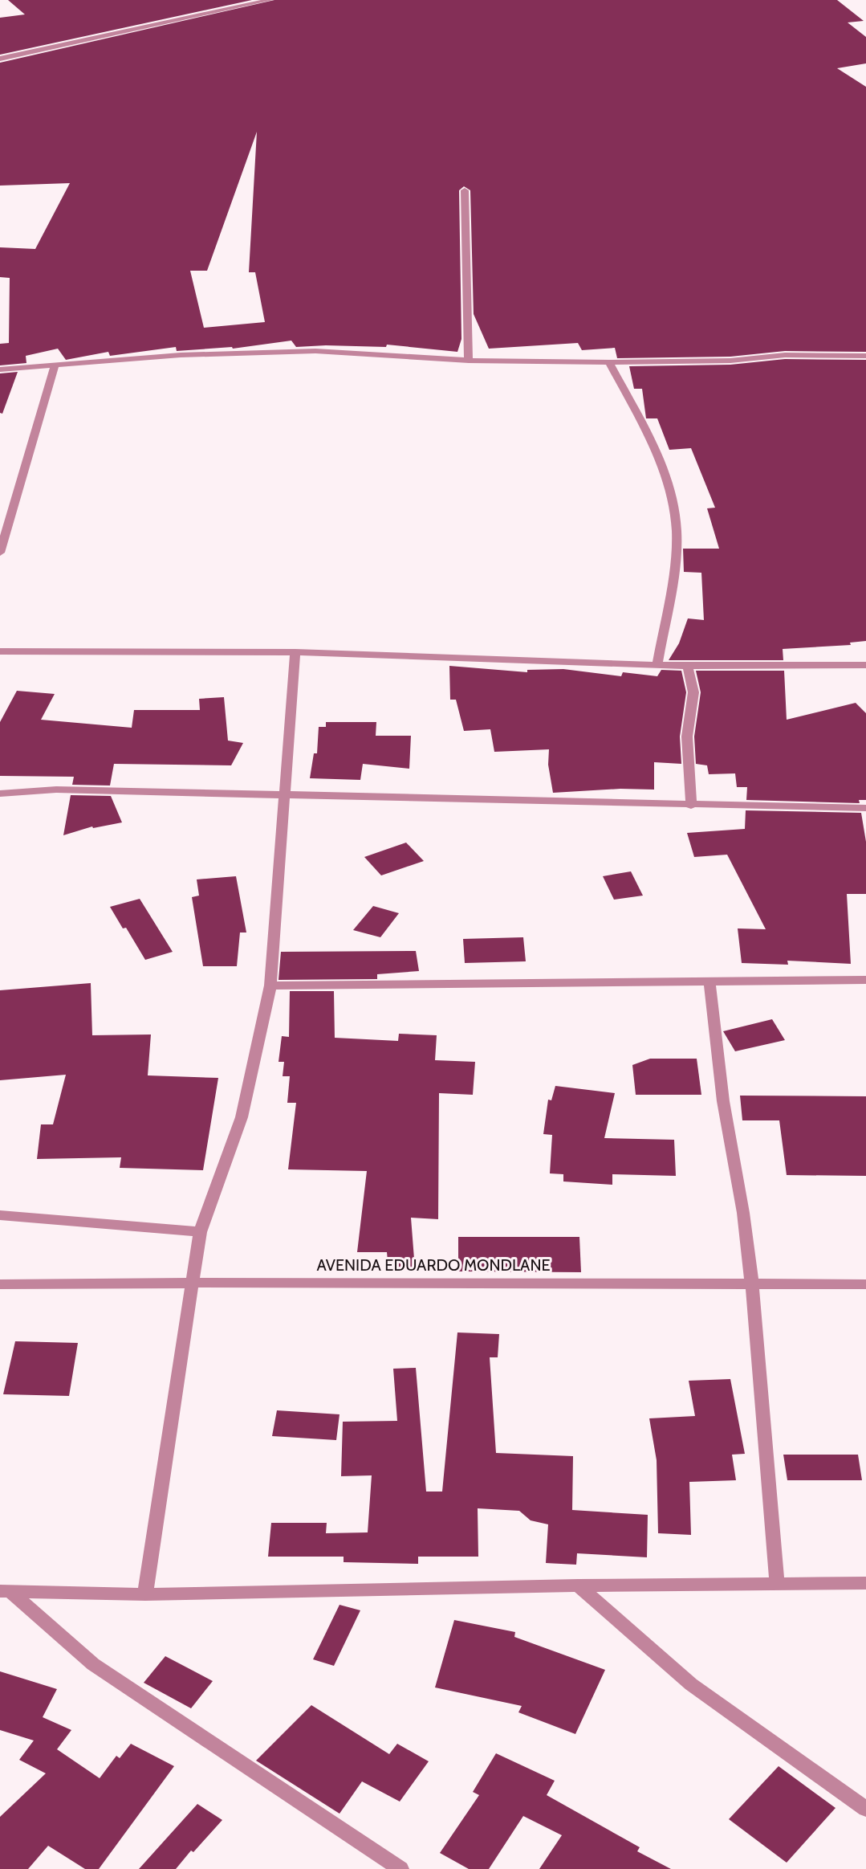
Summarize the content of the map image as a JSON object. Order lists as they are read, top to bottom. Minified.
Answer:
{"streets":{"street":["AVENIDA EDUARDO MONDLANE"]}}
